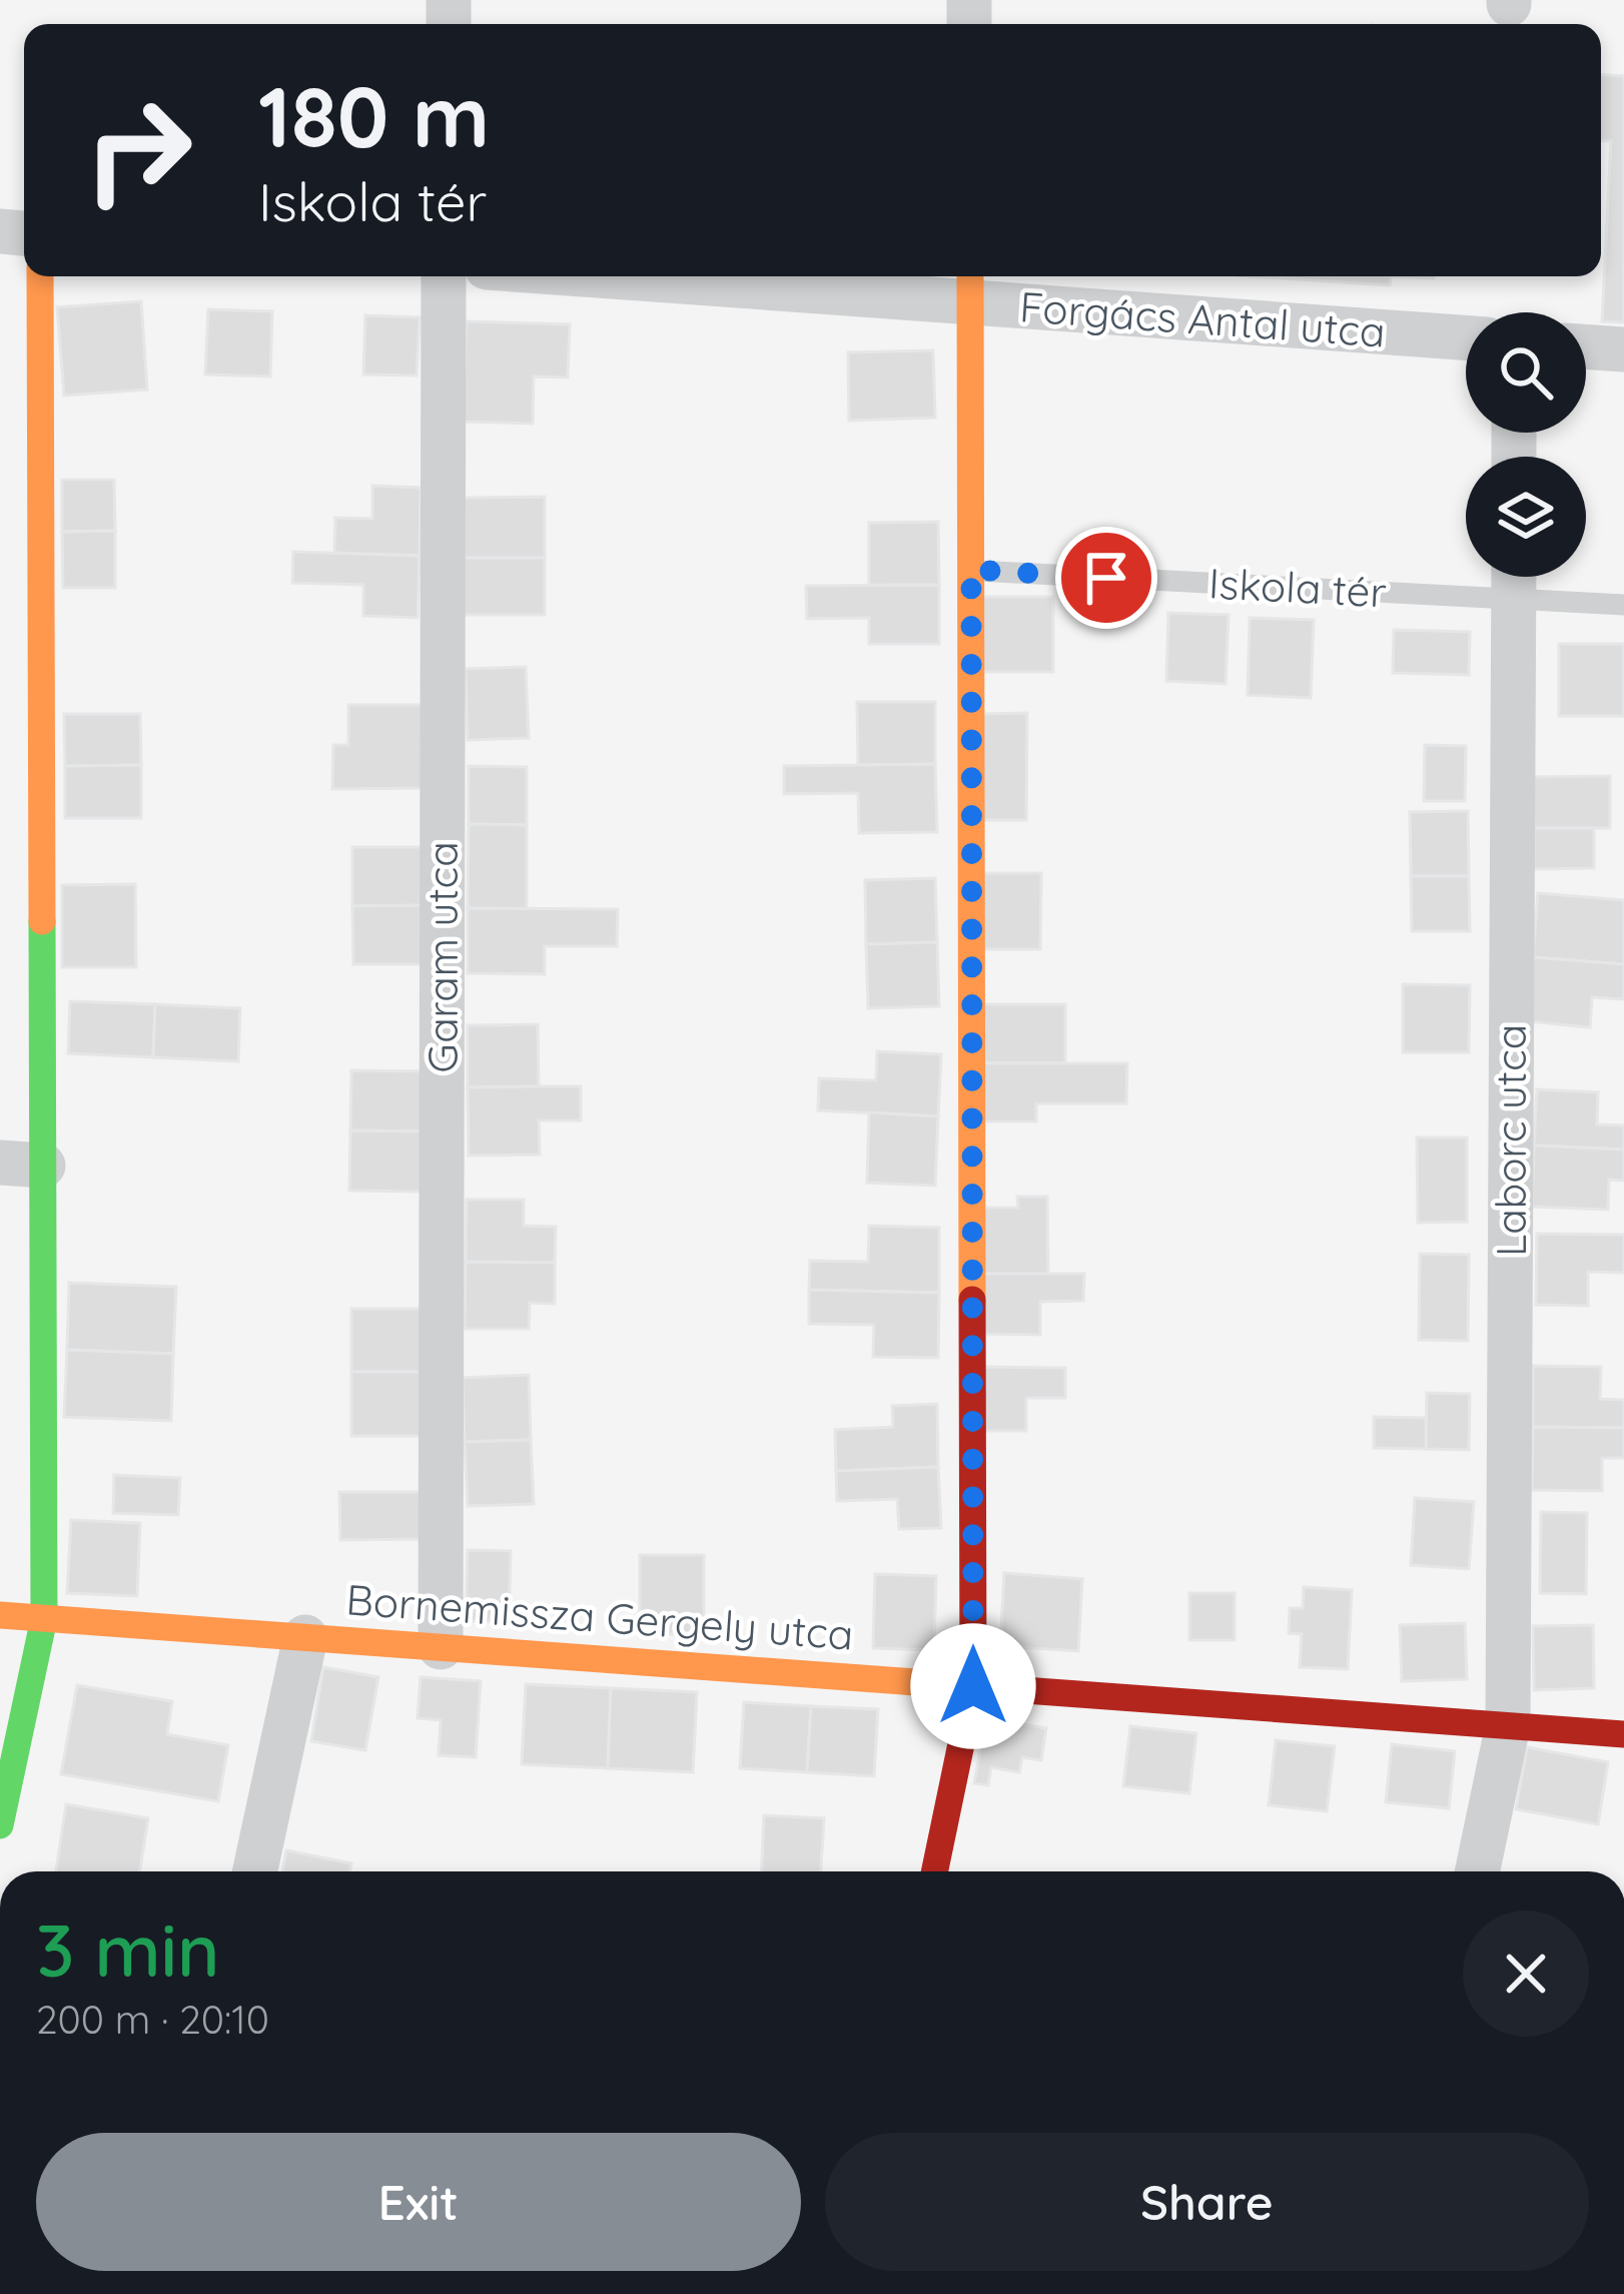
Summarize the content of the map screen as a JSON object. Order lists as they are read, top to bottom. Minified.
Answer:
{"streets":{"street":["Forgács Antal utca","Garam utca","Laborc utca","Bornemissza Gergely utca"],"lane":["Iskola tér"]},"crossings":[["Iskola tér","Laborc utca"],["Garam utca","Bornemissza Gergely utca"],["Laborc utca","Bornemissza Gergely utca"]],"page":{"turn":["180 m","Iskola tér"],"heading":["3 min","200 m · 20:10"],"buttons":["Exit","Share"]}}
